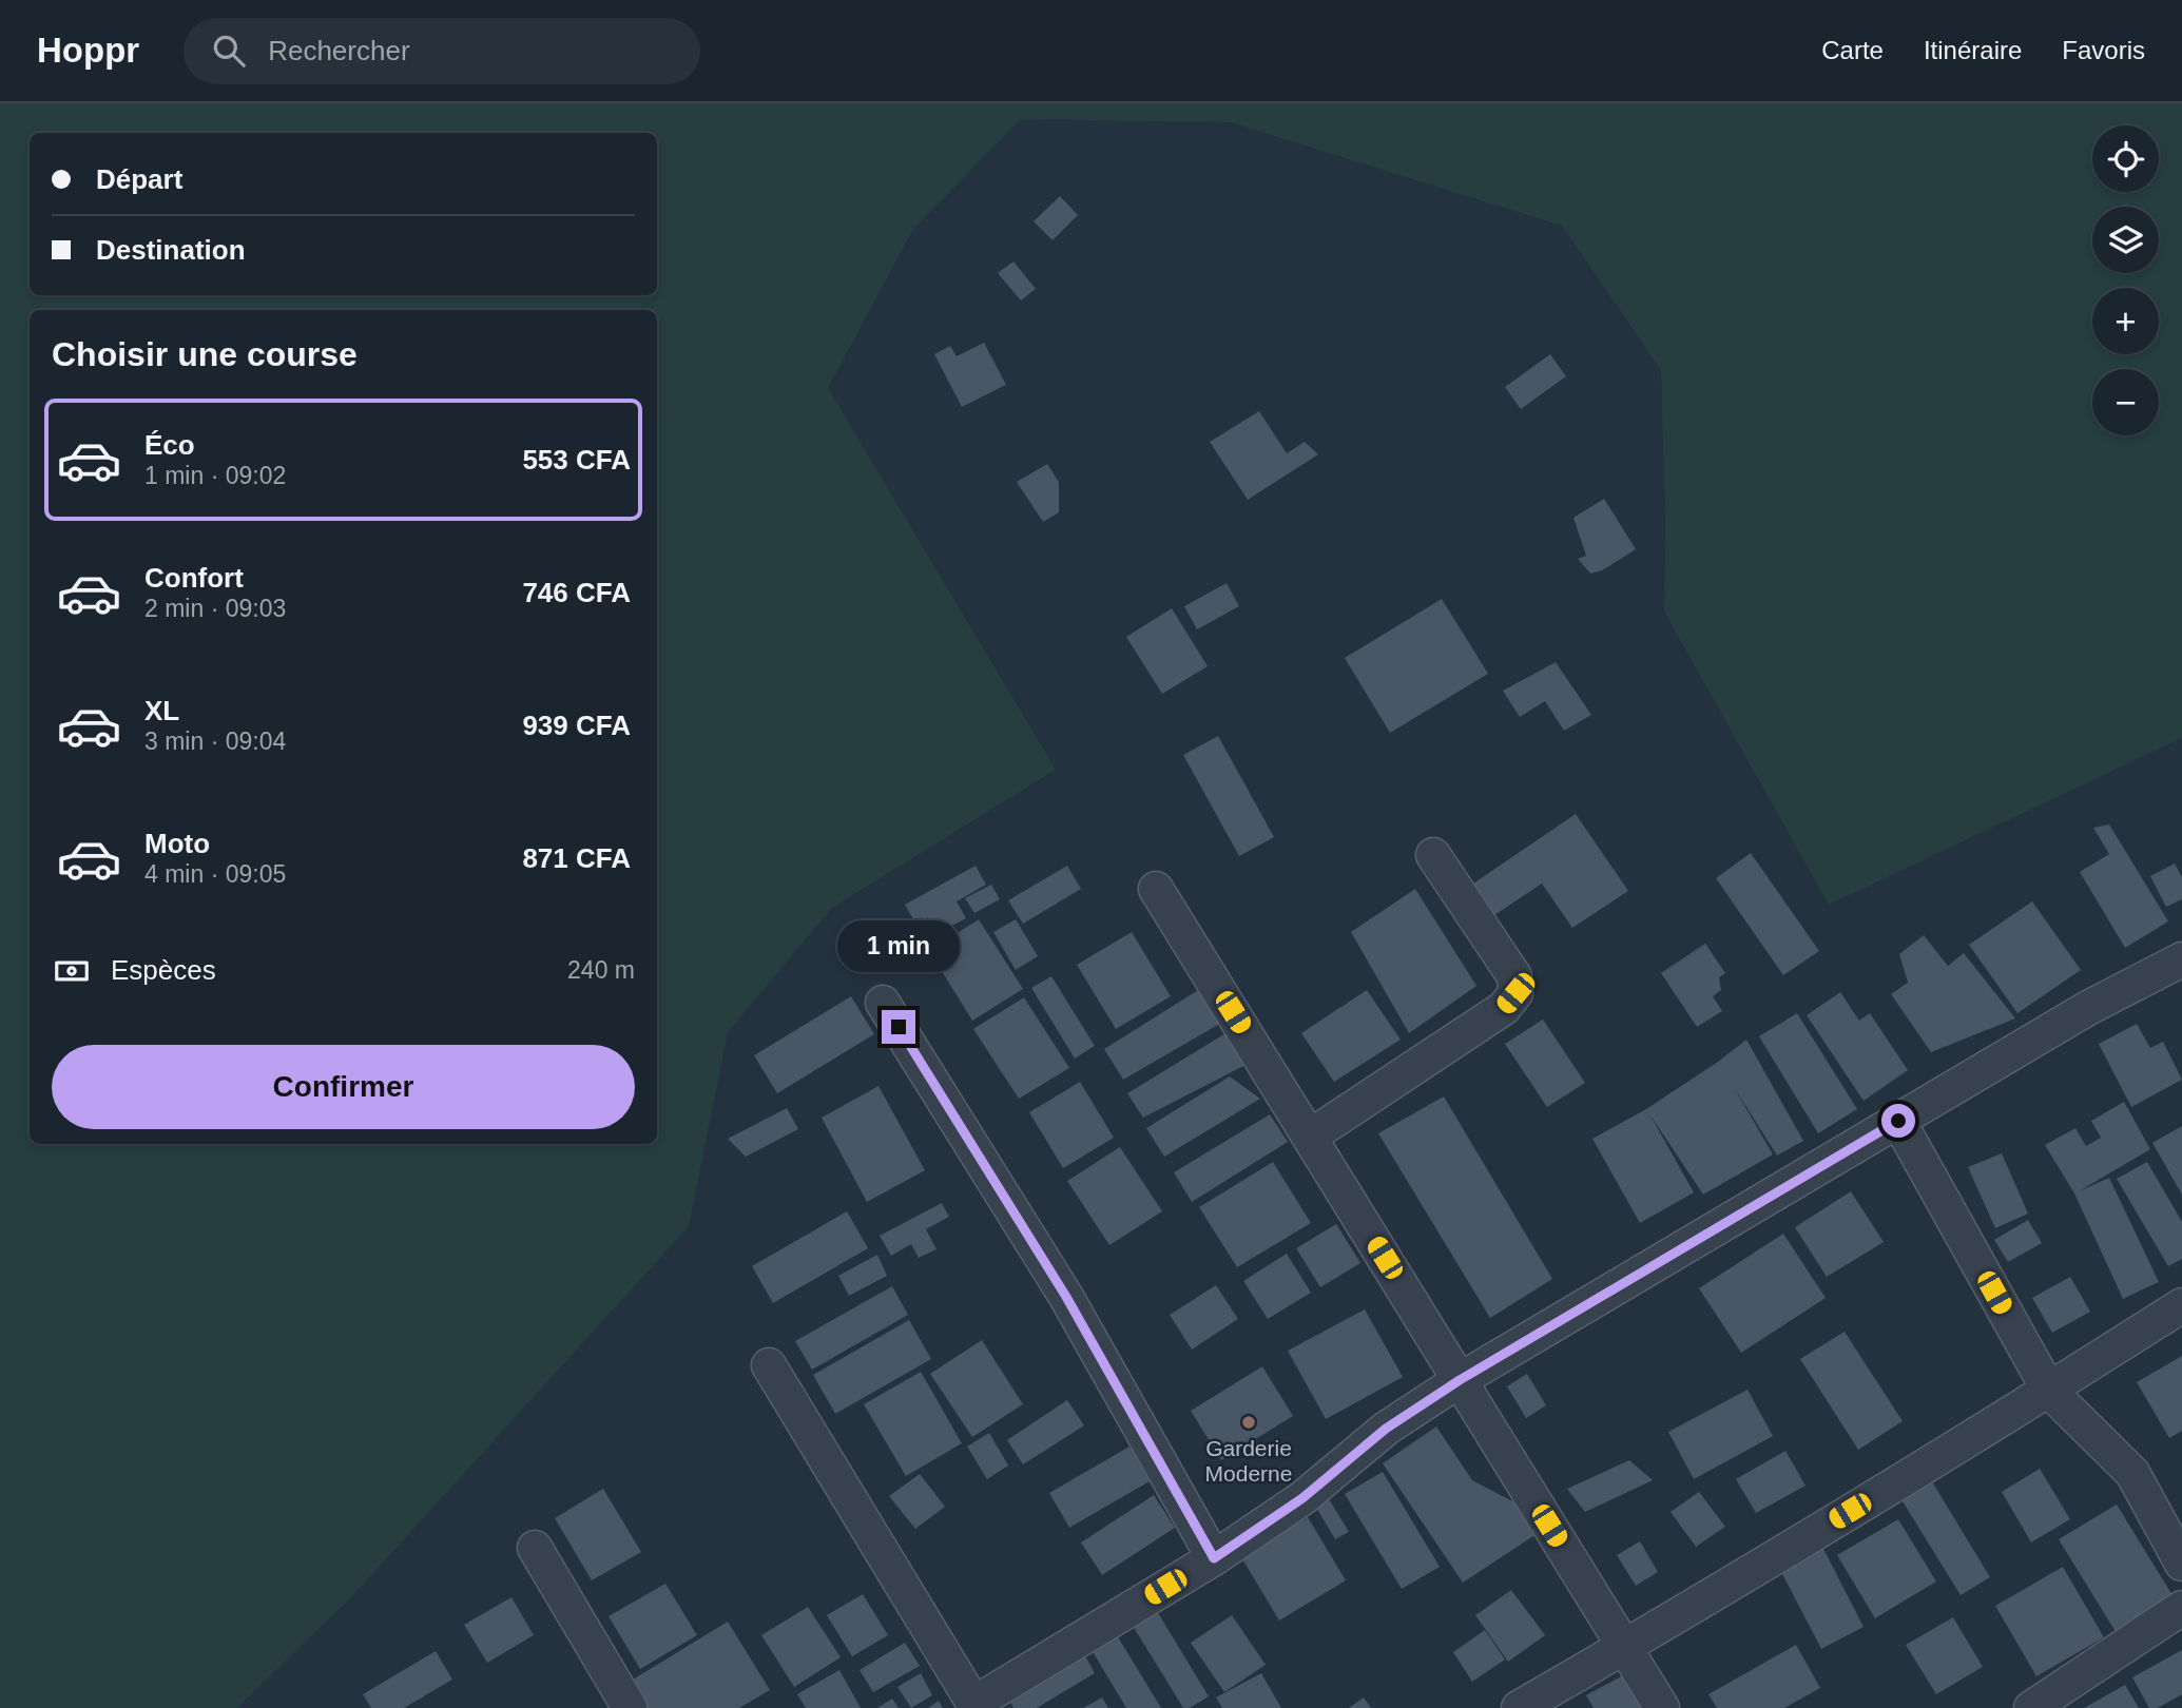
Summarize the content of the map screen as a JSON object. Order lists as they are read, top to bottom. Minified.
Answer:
{"places":["Garderie Moderne"],"page":{"header":"Hoppr","search":"Rechercher","nav":["Carte","Itinéraire","Favoris"],"map_buttons":["+","−"],"banner":["Départ","Destination"],"heading":"Choisir une course","list":[{"name":"Éco","note":"1 min · 09:02","value":"553 CFA"},{"name":"Confort","note":"2 min · 09:03","value":"746 CFA"},{"name":"XL","note":"3 min · 09:04","value":"939 CFA"},{"name":"Moto","note":"4 min · 09:05","value":"871 CFA"}],"bubble":"1 min","pay":["Espèces","240 m"],"buttons":"Confirmer"}}
